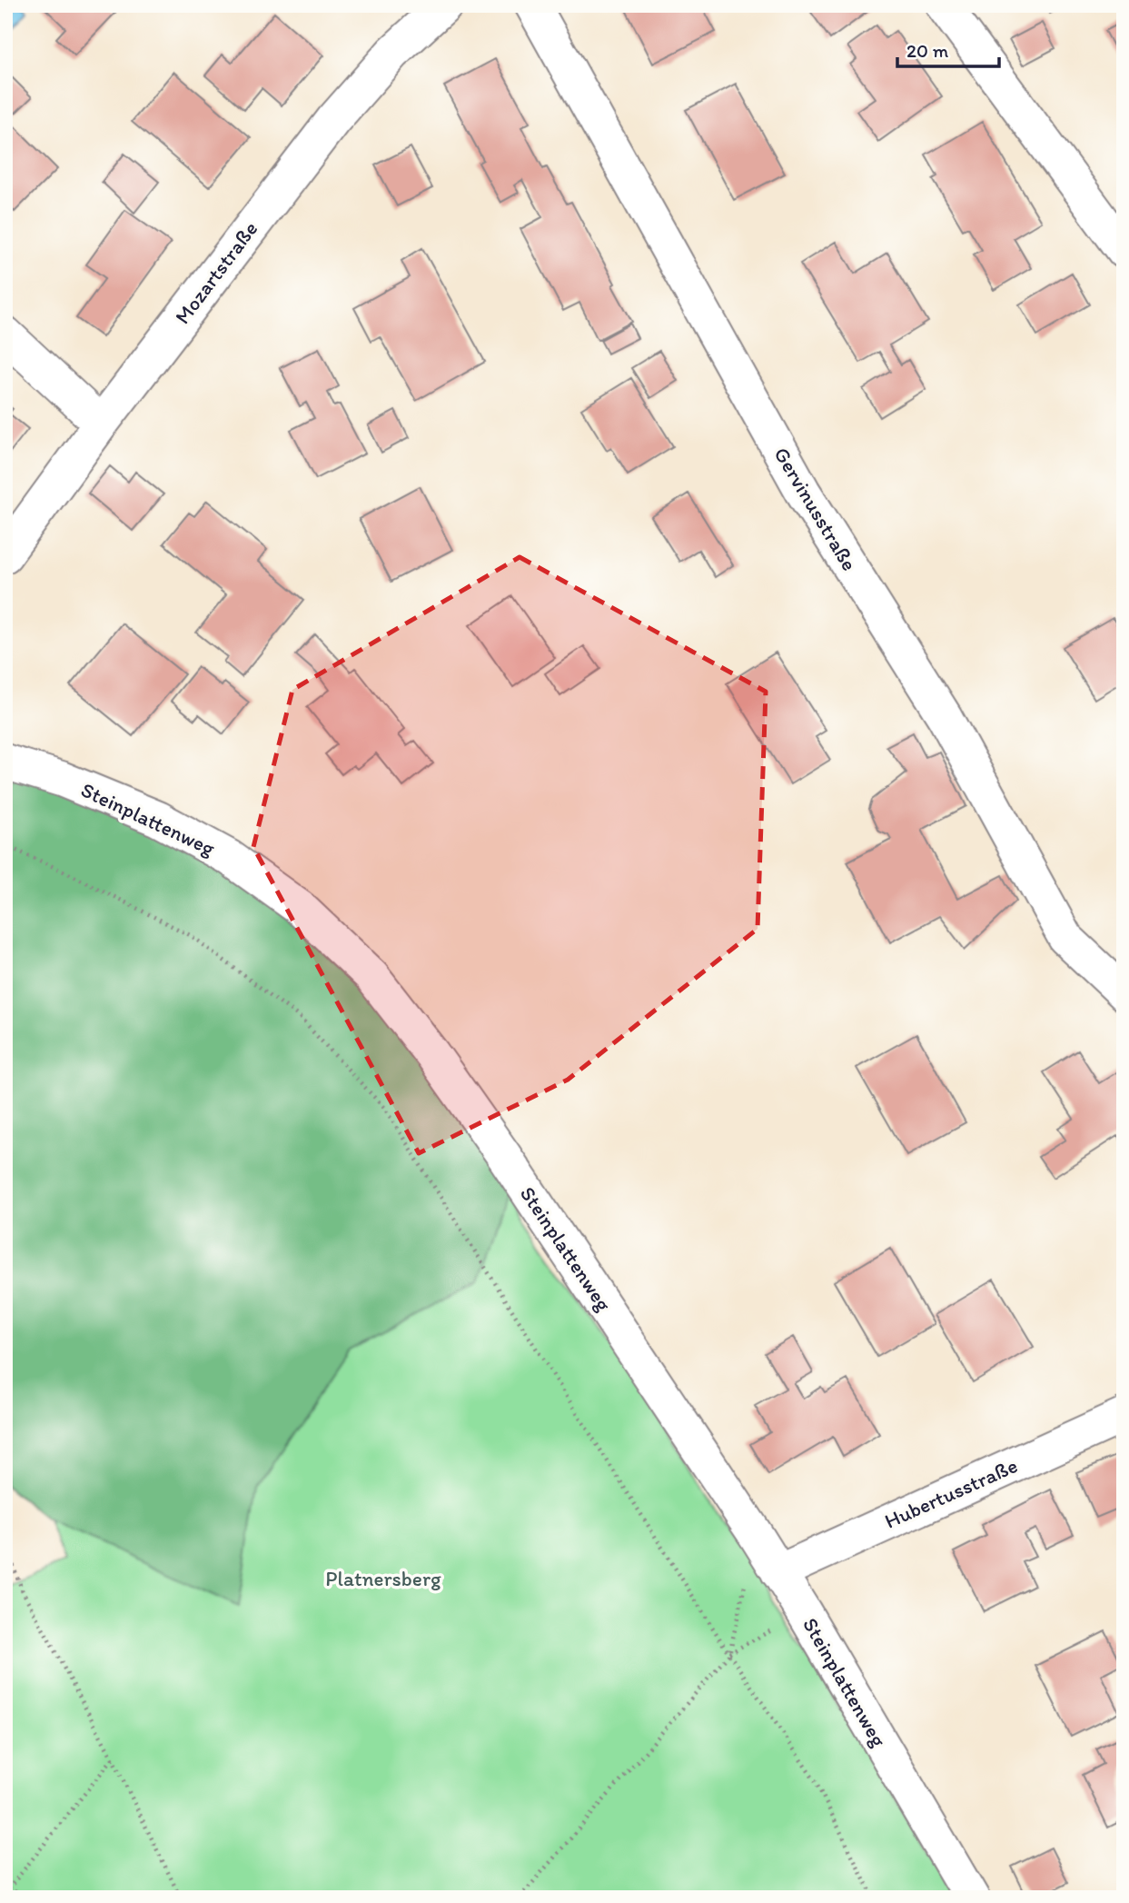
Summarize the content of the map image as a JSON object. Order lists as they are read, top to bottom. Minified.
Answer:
{"streets":{"street":["Mozartstraße","Gervinusstraße","Steinplattenweg","Hubertusstraße"]},"crossings":[["Steinplattenweg","Hubertusstraße"]],"parks":["Platnersberg"],"scale_bar":"20 m"}
